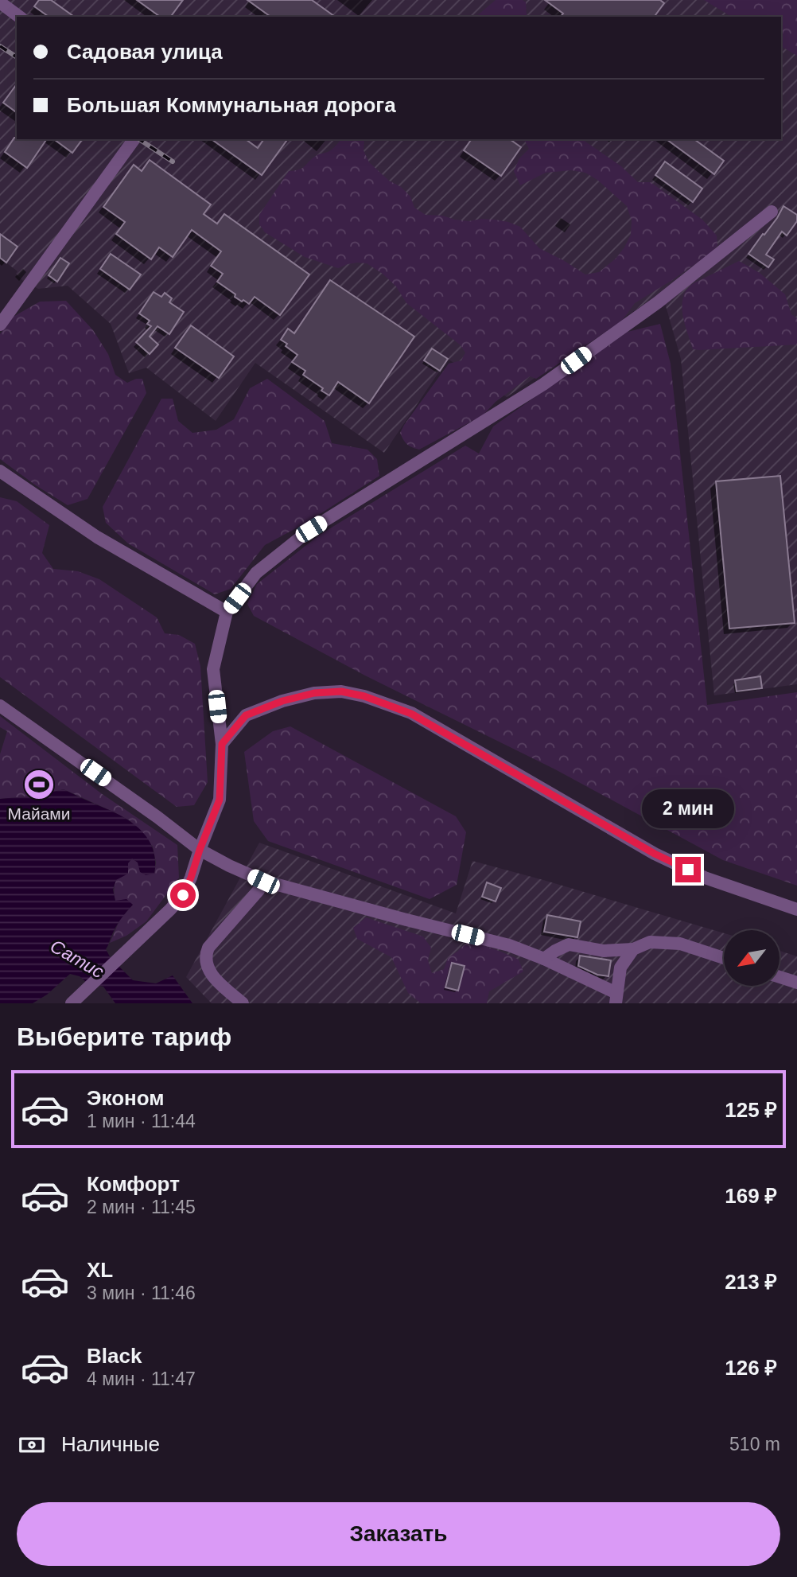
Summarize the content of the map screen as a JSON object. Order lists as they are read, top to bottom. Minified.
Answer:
{"water":["Сатис"],"places":{"sports":["Майами"]},"north":"bottom left","page":{"banner":["Садовая улица","Большая Коммунальная дорога"],"bubble":"2 мин","heading":"Выберите тариф","list":[{"name":"Эконом","note":"1 мин · 11:44","value":"125 ₽"},{"name":"Комфорт","note":"2 мин · 11:45","value":"169 ₽"},{"name":"XL","note":"3 мин · 11:46","value":"213 ₽"},{"name":"Black","note":"4 мин · 11:47","value":"126 ₽"}],"pay":["Наличные","510 m"],"buttons":"Заказать"}}
